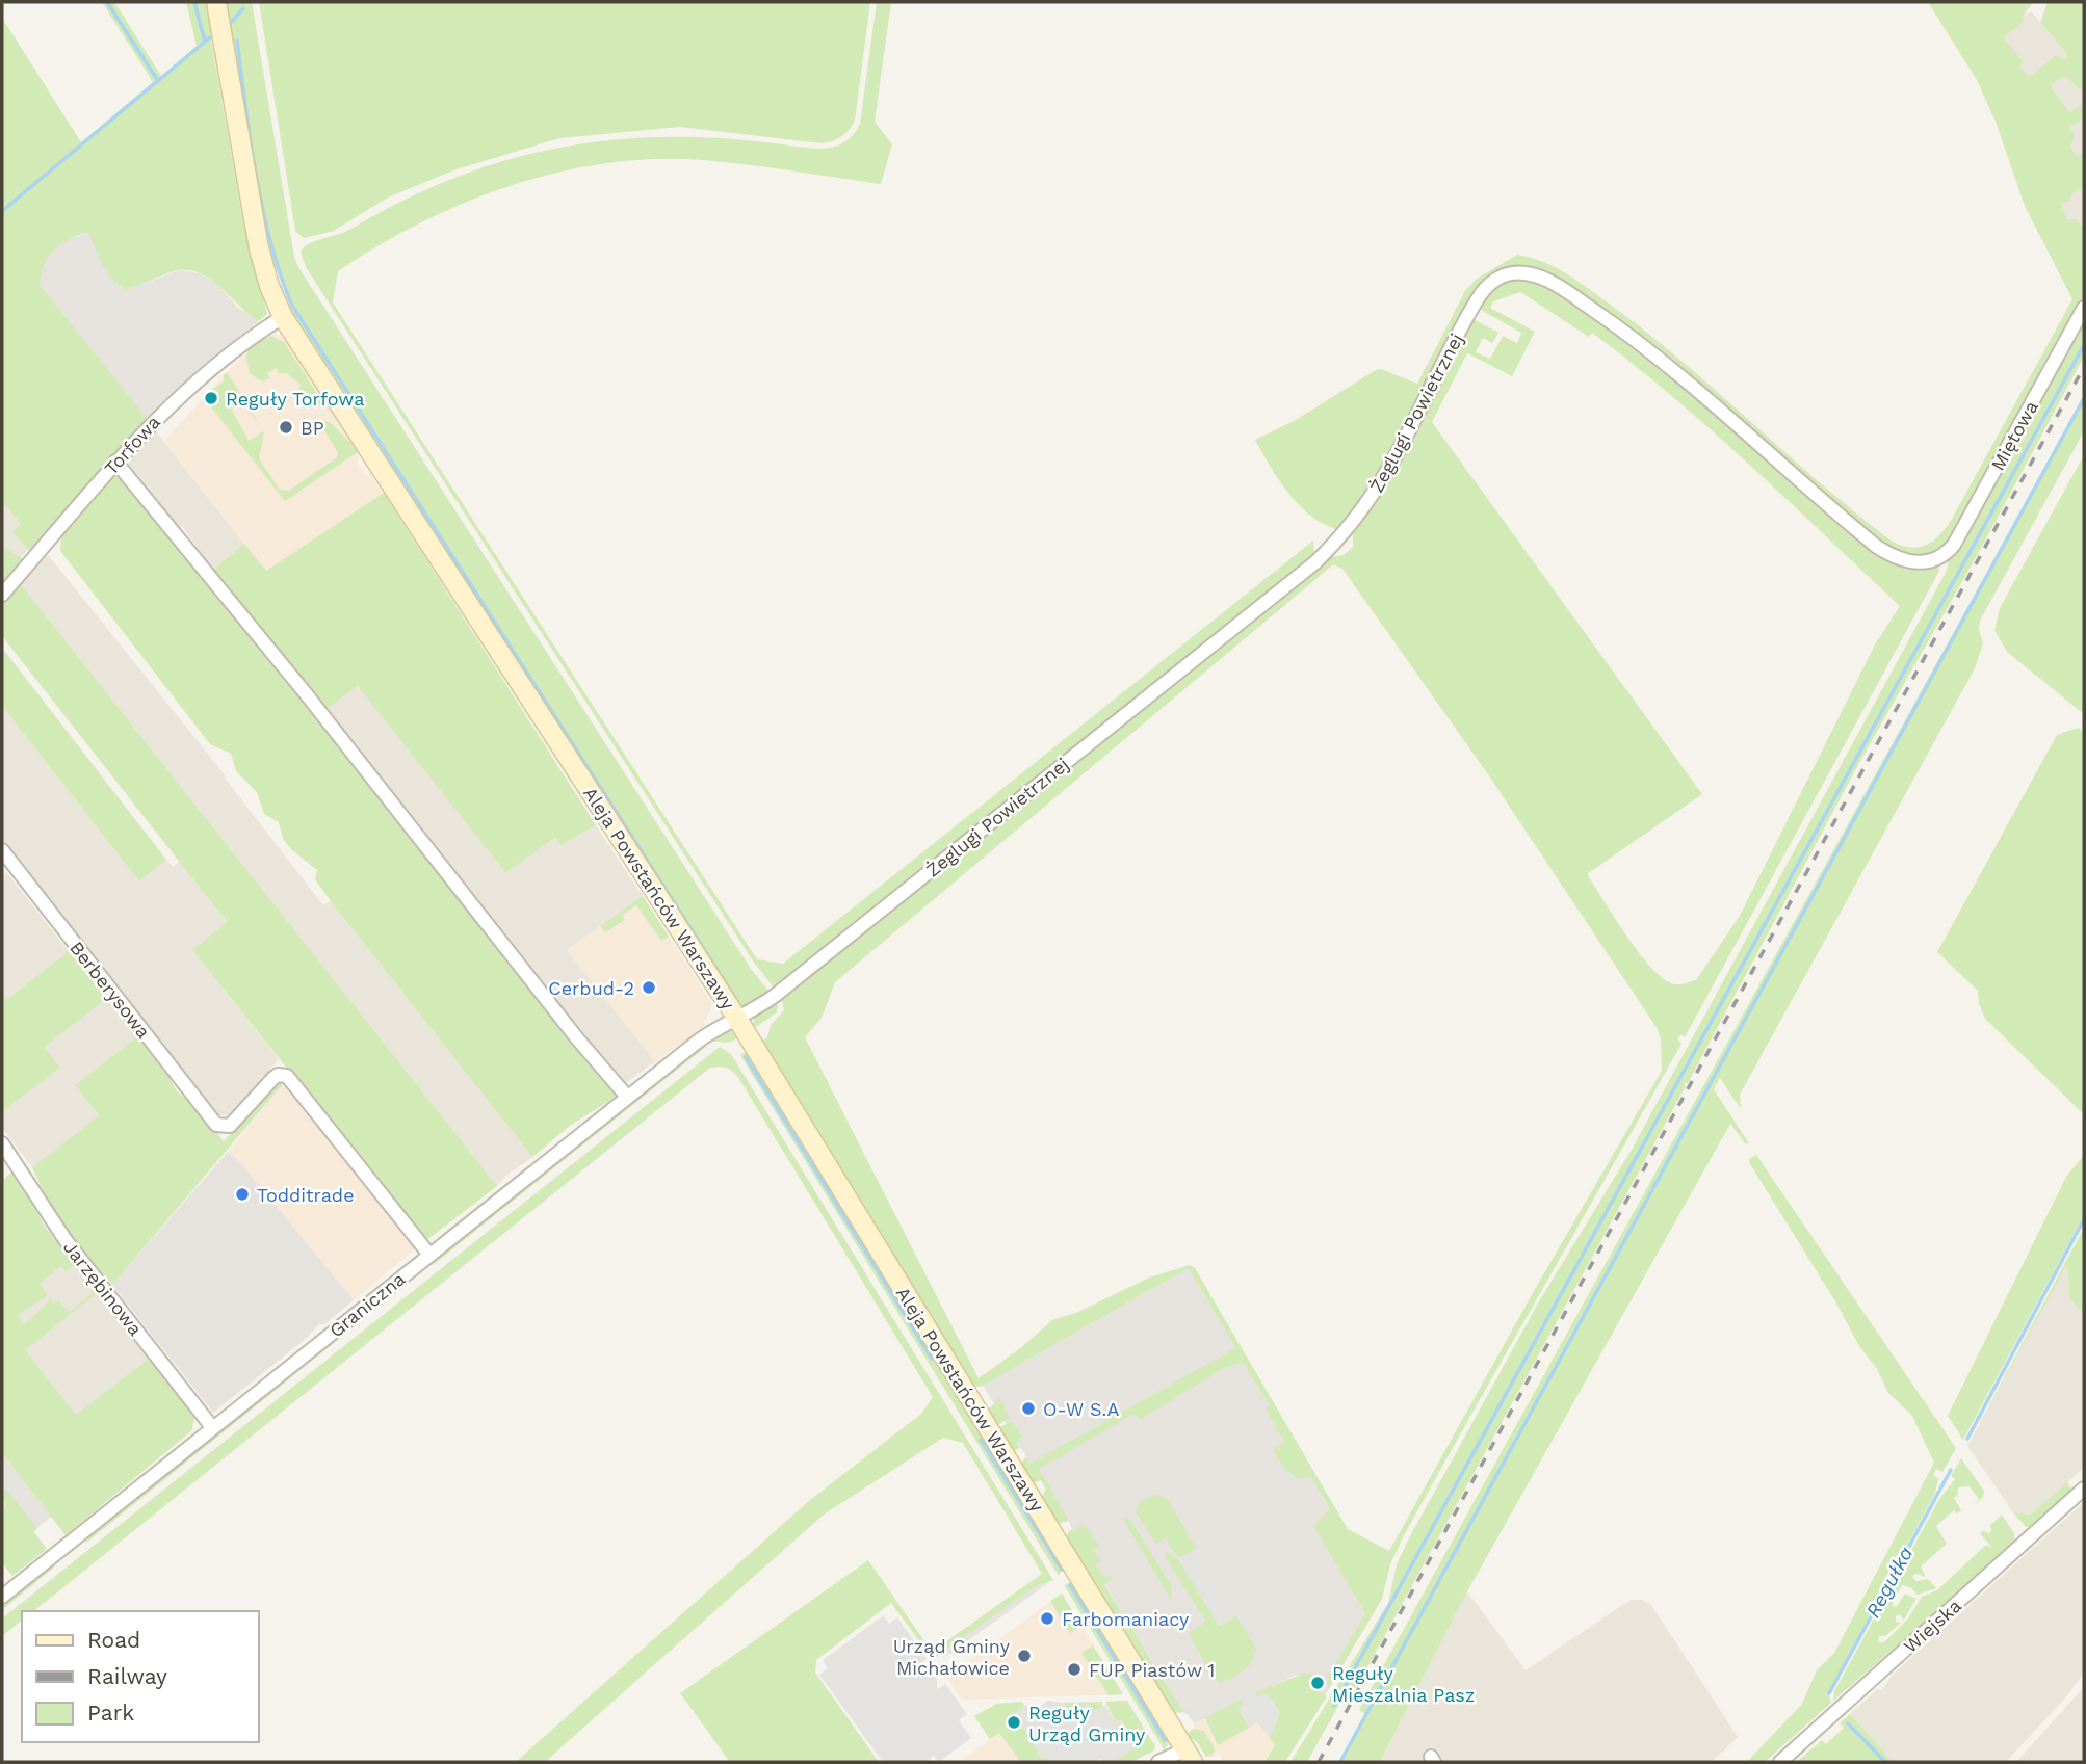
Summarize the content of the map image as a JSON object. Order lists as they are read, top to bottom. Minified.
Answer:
{"streets":{"street":["Żeglugi Powietrznej","Miętowa","Torfowa","Aleja Powstańców Warszawy","Berberysowa","Jarzębinowa","Graniczna","Wiejska"]},"crossings":[["Żeglugi Powietrznej","Miętowa"],["Żeglugi Powietrznej","Aleja Powstańców Warszawy"],["Żeglugi Powietrznej","Graniczna"],["Torfowa","Aleja Powstańców Warszawy"],["Aleja Powstańców Warszawy","Graniczna"],["Berberysowa","Graniczna"],["Jarzębinowa","Graniczna"]],"water":["Regułka"],"places":["Reguły Torfowa","BP","Cerbud-2","Todditrade","O-W S.A","Farbomaniacy","Urząd Gminy Michałowice","FUP Piastów 1","Reguły Mieszalnia Pasz","Reguły Urząd Gminy"],"legend":["Road","Railway","Park"]}
